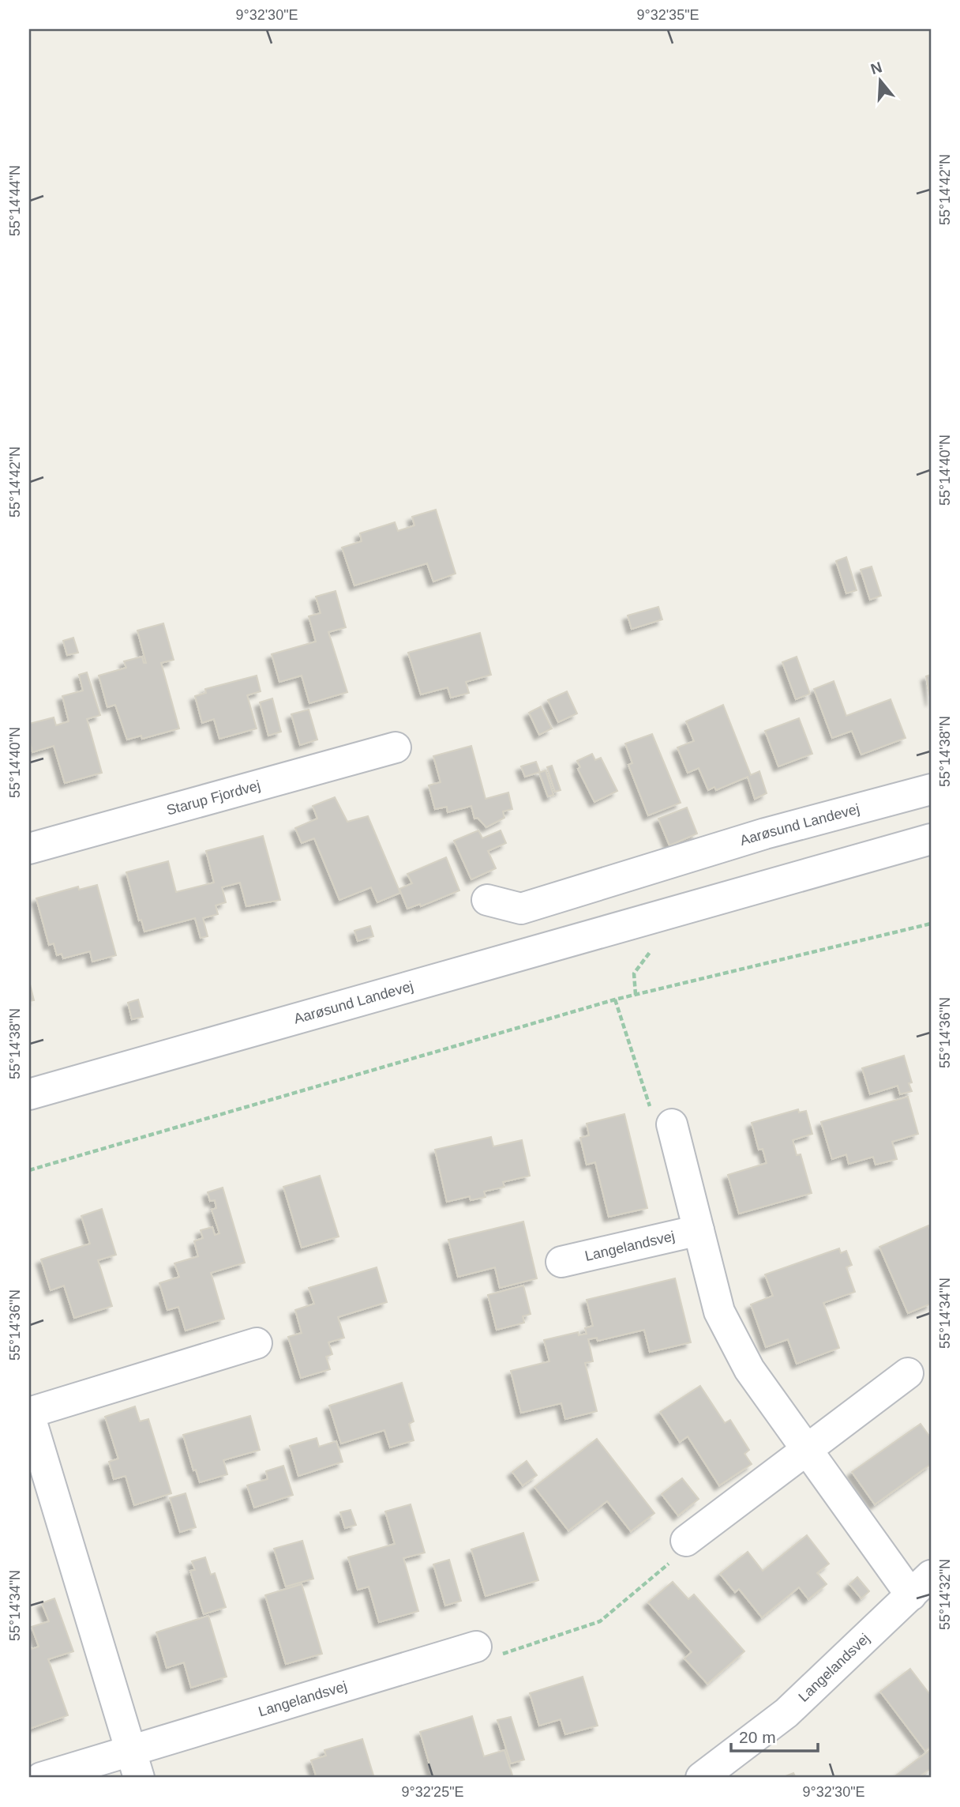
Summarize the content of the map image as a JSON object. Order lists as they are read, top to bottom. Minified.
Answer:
{"streets":{"street":["Starup Fjordvej","Aarøsund Landevej","Langelandsvej"]},"scale_bar":"20 m","north":"top","coordinates":["9°32'30\"E","9°32'35\"E","55°14'42\"N","55°14'44\"N","55°14'40\"N","55°14'38\"N","55°14'36\"N","55°14'34\"N","55°14'32\"N","9°32'25\"E"]}
